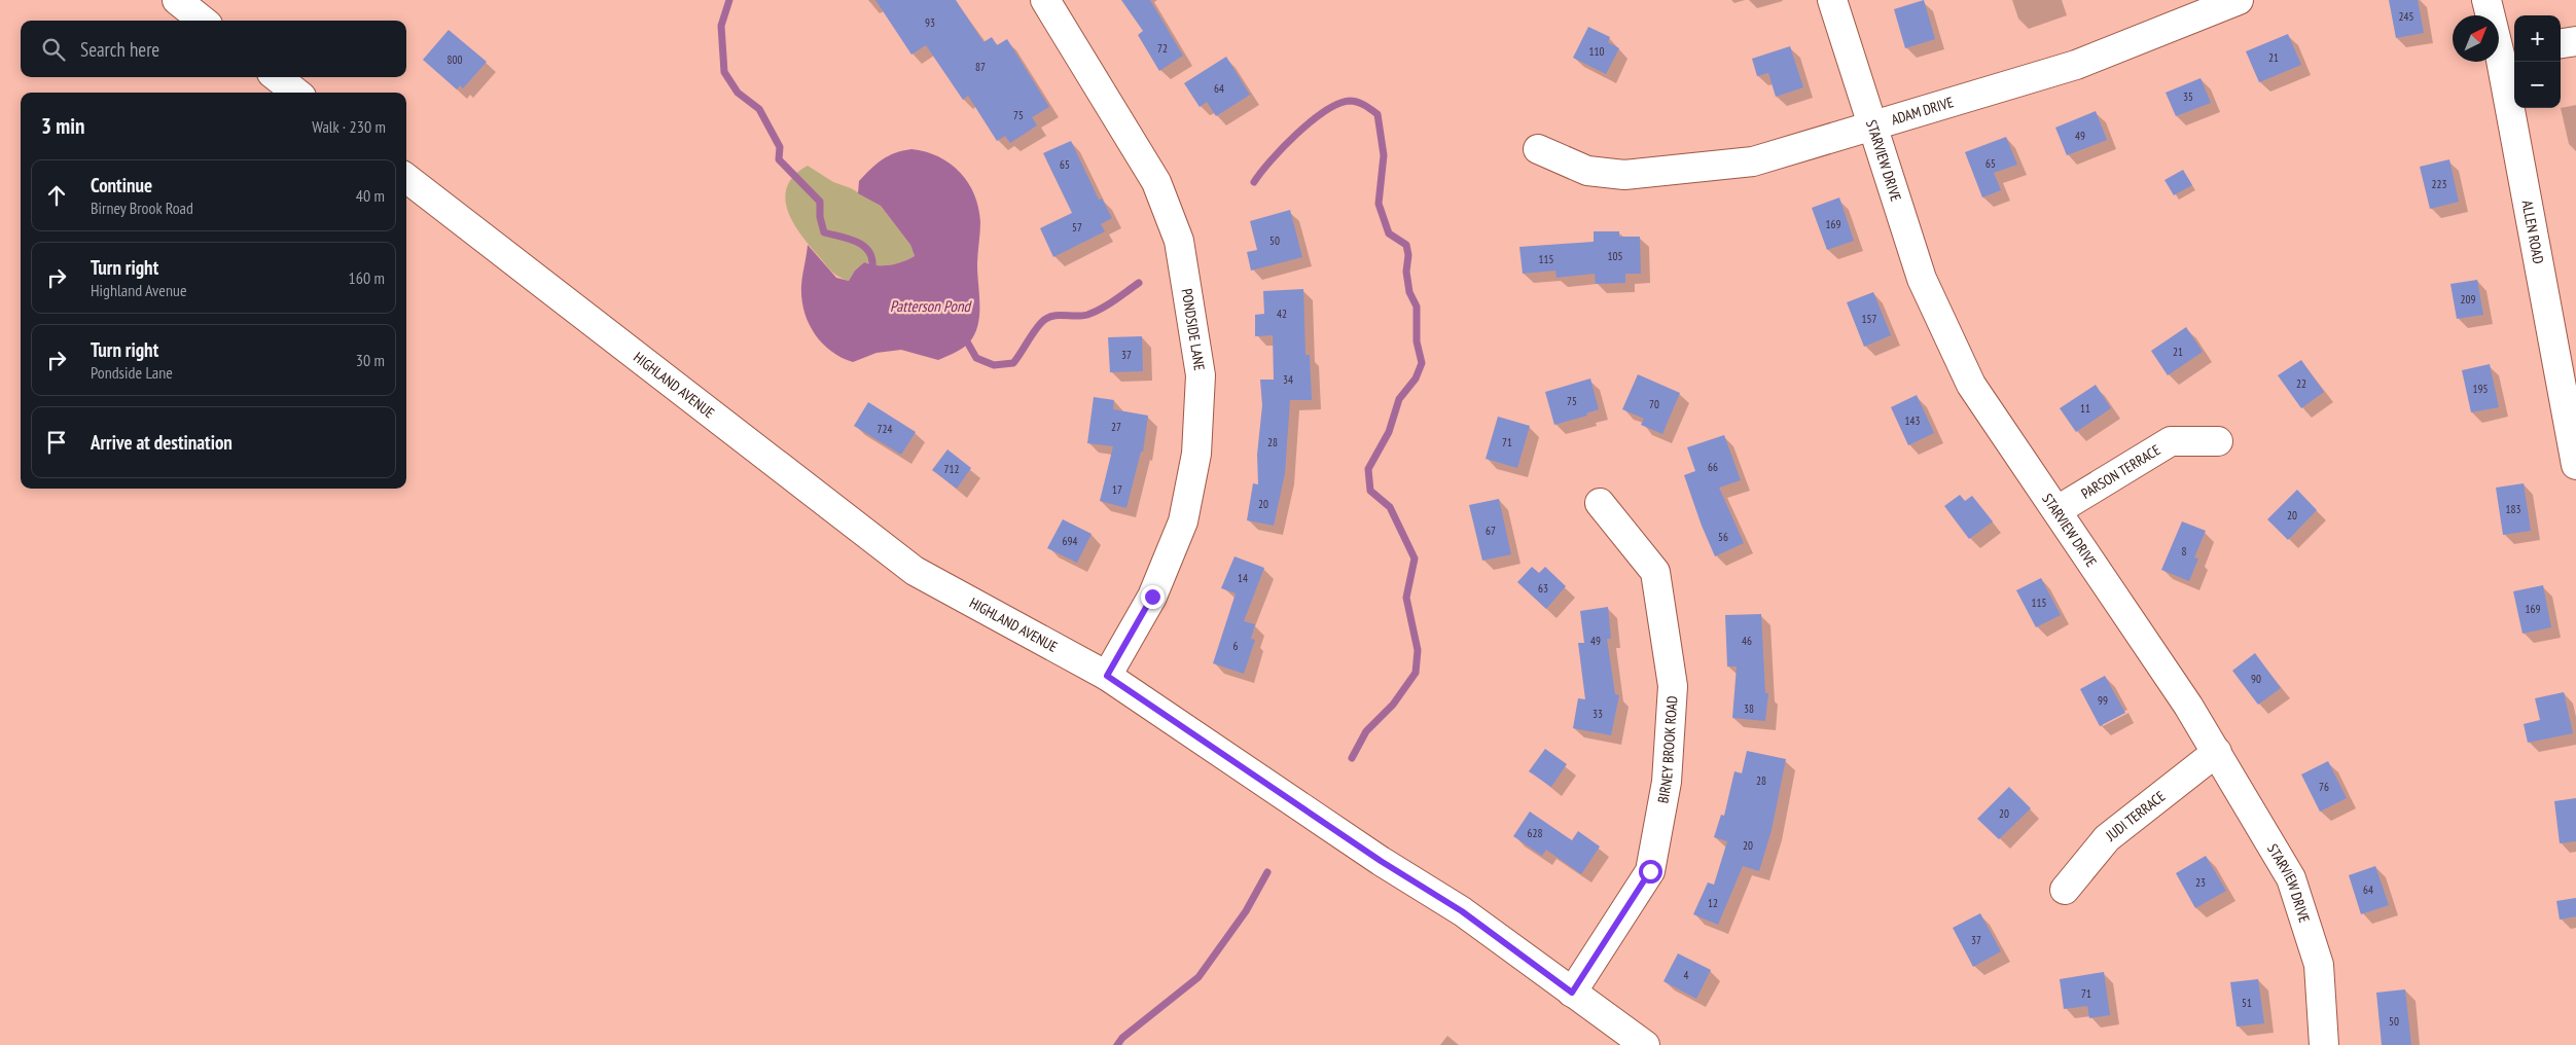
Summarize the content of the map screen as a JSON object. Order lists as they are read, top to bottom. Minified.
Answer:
{"streets":{"street":["ADAM DRIVE","STARVIEW DRIVE","ALLEN ROAD","PONDSIDE LANE","HIGHLAND AVENUE","PARSON TERRACE","BIRNEY BROOK ROAD","JUDI TERRACE"]},"crossings":[["ADAM DRIVE","STARVIEW DRIVE"],["STARVIEW DRIVE","PARSON TERRACE"],["STARVIEW DRIVE","JUDI TERRACE"],["PONDSIDE LANE","HIGHLAND AVENUE"],["HIGHLAND AVENUE","BIRNEY BROOK ROAD"]],"water":["Patterson Pond"],"house_numbers":["245","93","72","110","21","800","87","64","35","75","49","65","65","223","169","57","50","105","115","209","42","157","21","37","34","22","195","75","70","11","143","27","724","28","71","66","712","17","20","183","20","67","56","694","8","14","63","115","169","49","46","6","90","99","38","33","28","76","20","628","20","23","64","12","37","4","71","51","50"],"north":"top right","page":{"map_buttons":["+","−"],"search":"Search here","heading":["3 min","Walk · 230 m"],"list":[["Continue","Birney Brook Road","40 m"],["Turn right","Highland Avenue","160 m"],["Turn right","Pondside Lane","30 m"],"Arrive at destination"]}}
